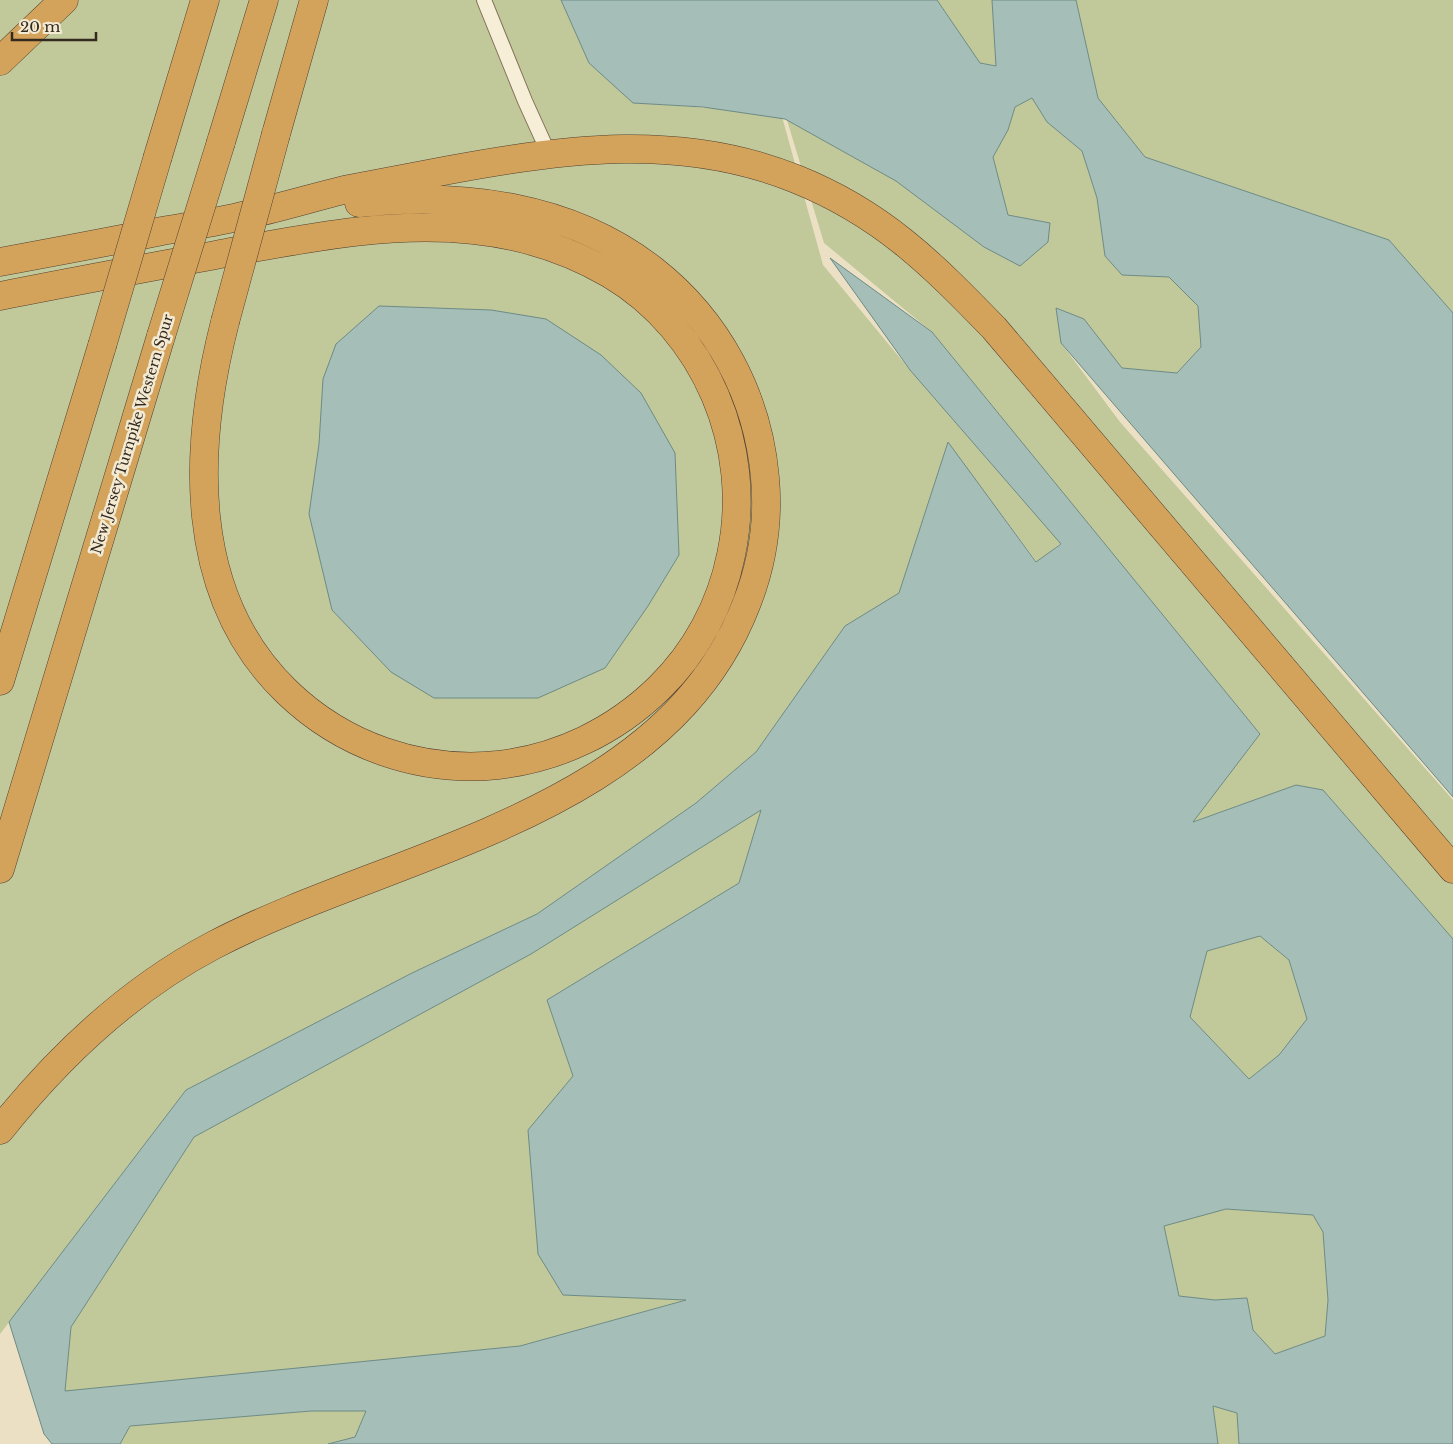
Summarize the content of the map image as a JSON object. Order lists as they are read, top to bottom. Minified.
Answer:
{"streets":{"highway":["New Jersey Turnpike Western Spur"]},"scale_bar":"20 m"}
